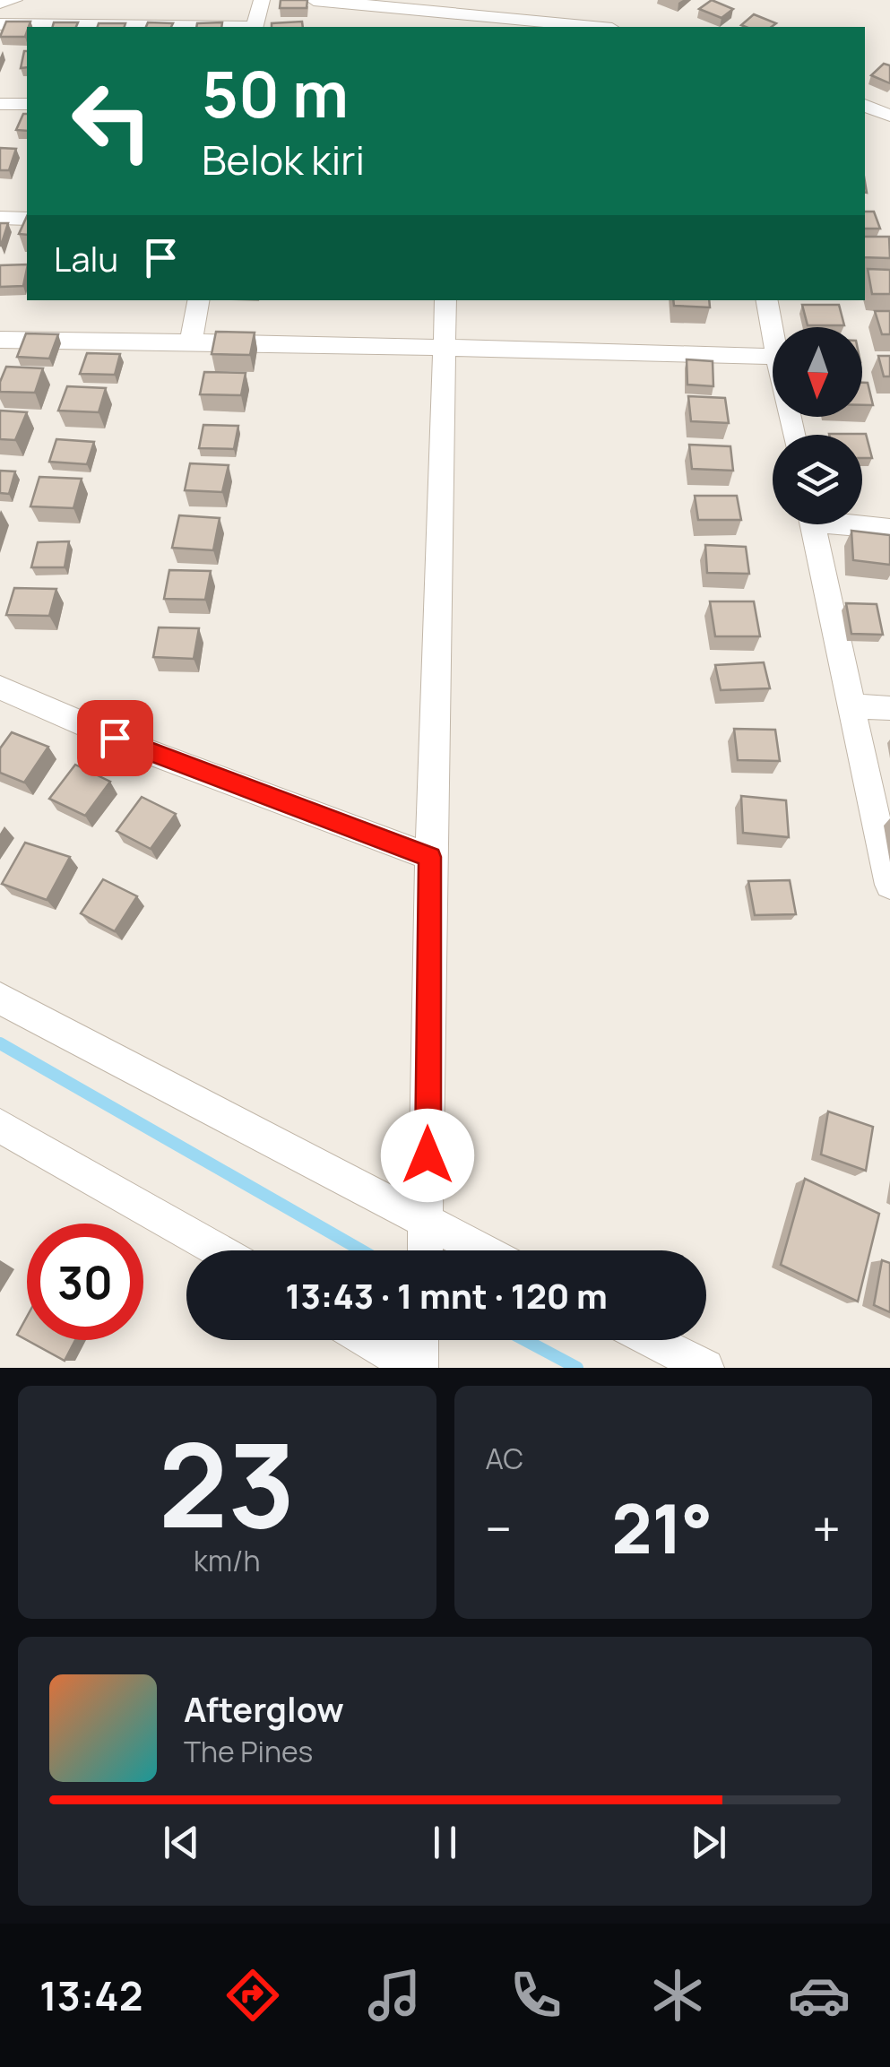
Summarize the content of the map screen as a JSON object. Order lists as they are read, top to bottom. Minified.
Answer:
{"north":"bottom","page":{"turn":["50 m","Belok kiri"],"then":"Lalu","limit":"30","trip":"13:43 · 1 mnt · 120 m","tile":[["23","km/h"],"AC"],"heat":["−","21°","+"],"song":["Afterglow","The Pines"],"tabs":"13:42"}}
